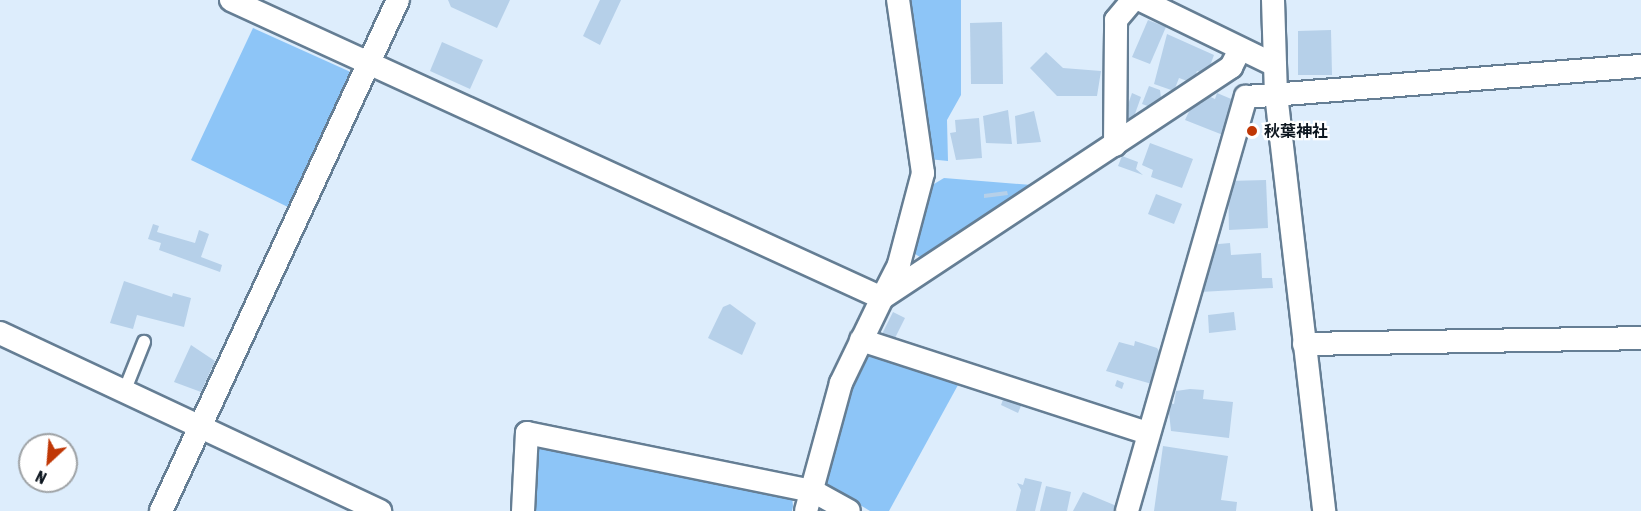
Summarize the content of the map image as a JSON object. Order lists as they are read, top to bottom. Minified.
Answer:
{"places":["秋葉神社"],"north":"bottom left"}
